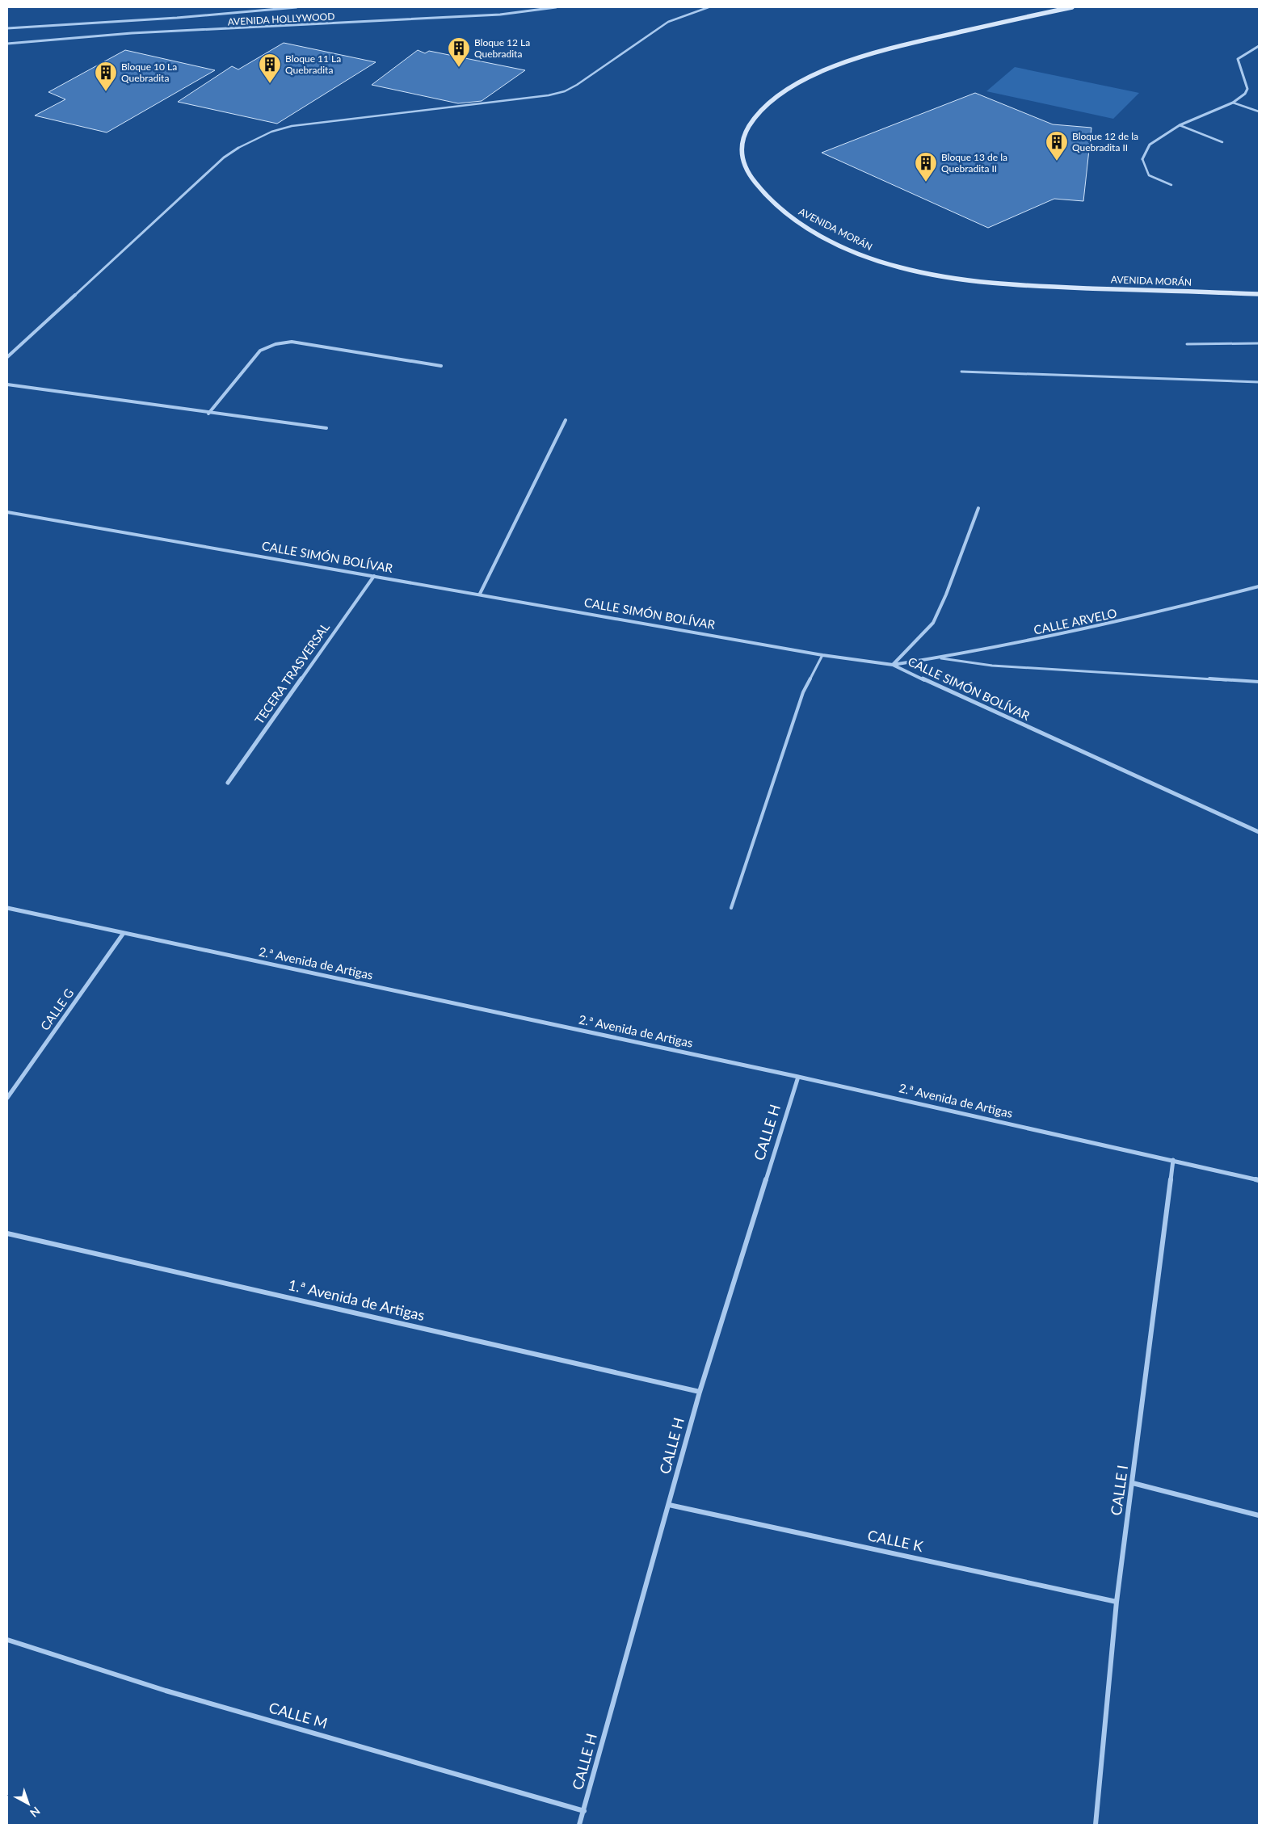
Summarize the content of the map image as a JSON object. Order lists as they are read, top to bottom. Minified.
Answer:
{"streets":{"main road":["AVENIDA MORÁN"],"street":["AVENIDA HOLLYWOOD","CALLE SIMÓN BOLÍVAR","CALLE ARVELO","TECERA TRASVERSAL","2.ª Avenida de Artigas","CALLE G","CALLE H","1.ª Avenida de Artigas","CALLE I","CALLE K","CALLE M"]},"crossings":[["CALLE SIMÓN BOLÍVAR","CALLE ARVELO"],["CALLE SIMÓN BOLÍVAR","TECERA TRASVERSAL"],["2.ª Avenida de Artigas","CALLE G"],["2.ª Avenida de Artigas","CALLE H"],["2.ª Avenida de Artigas","CALLE I"],["CALLE H","1.ª Avenida de Artigas"],["CALLE H","CALLE K"],["CALLE H","CALLE M"],["CALLE I","CALLE K"]],"places":{"building":["Bloque 12 La Quebradita","Bloque 11 La Quebradita","Bloque 10 La Quebradita","Bloque 12 de la Quebradita II","Bloque 13 de la Quebradita II"]},"north":"bottom right"}
